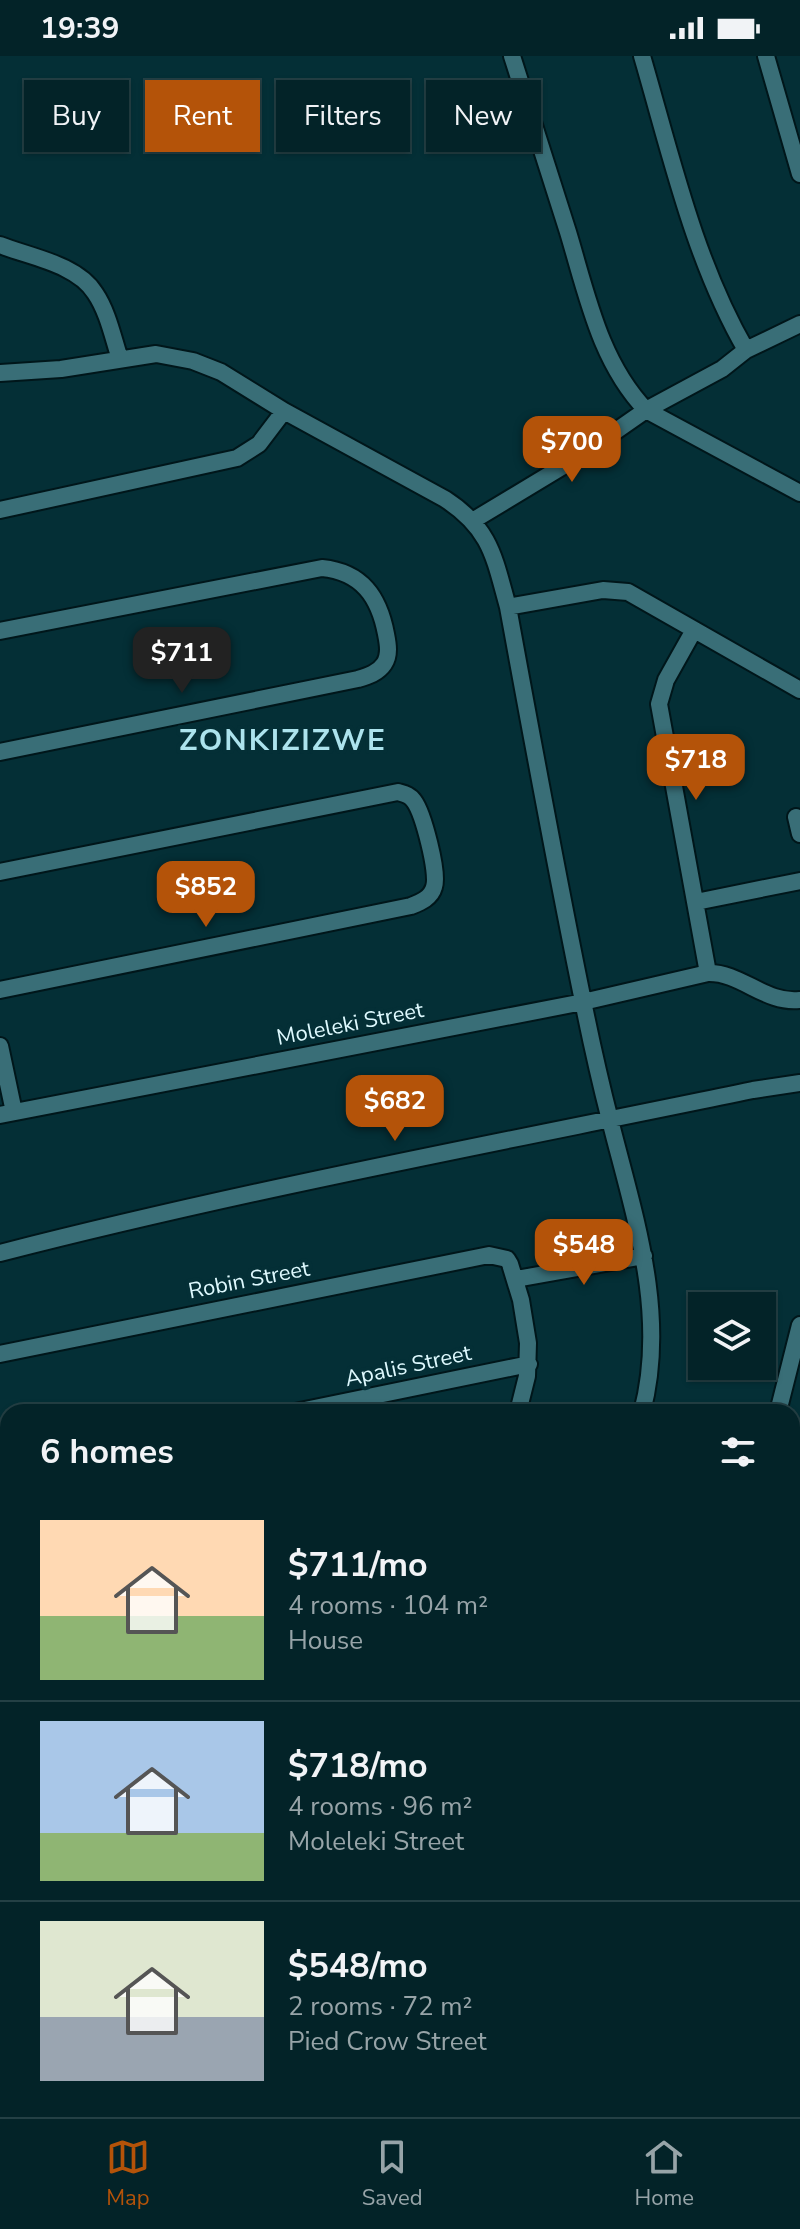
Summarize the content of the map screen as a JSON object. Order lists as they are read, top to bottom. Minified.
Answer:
{"streets":{"street":["Moleleki Street","Robin Street","Apalis Street"]},"districts":["ZONKIZIZWE"],"page":{"status":"19:39","chip":["Buy","Rent","Filters","New"],"price":["$700","$711","$718","$852","$682","$548"],"heading":"6 homes","list":[{"name":"$711/mo","note":"4 rooms · 104 m² · House"},{"name":"$718/mo","note":"4 rooms · 96 m² · Moleleki Street"},{"name":"$548/mo","note":"2 rooms · 72 m² · Pied Crow Street"}],"tabs":["Map","Saved","Home"]}}
